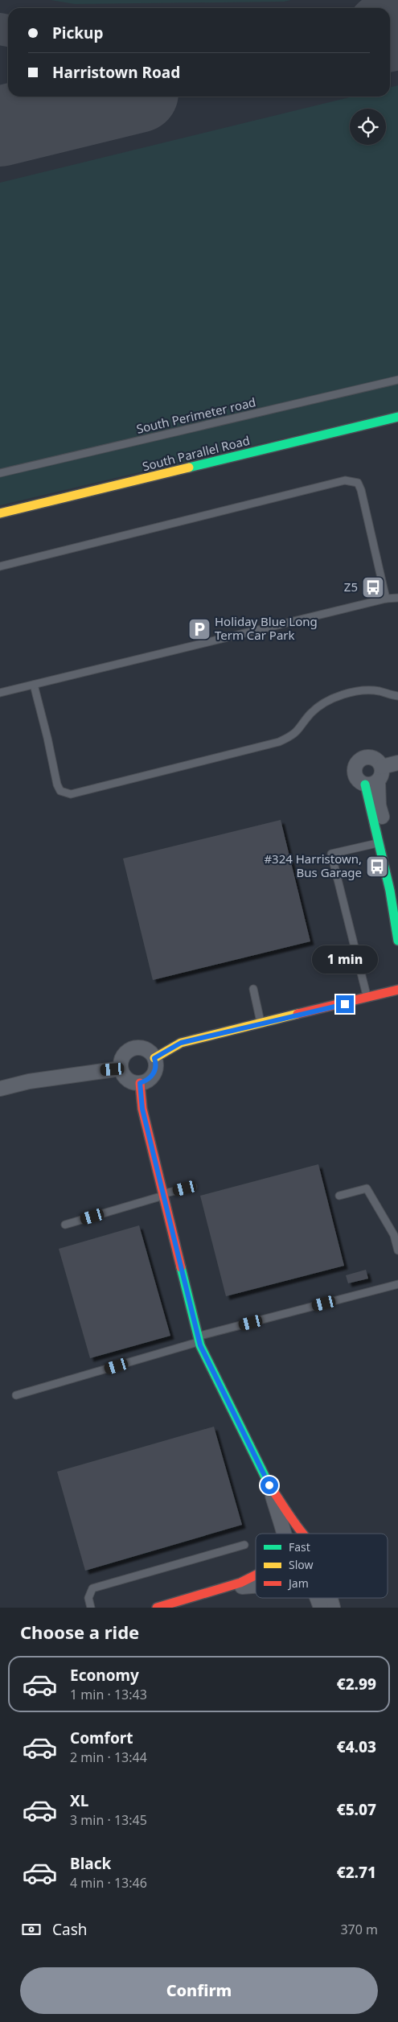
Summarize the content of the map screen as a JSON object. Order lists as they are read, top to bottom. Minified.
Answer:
{"streets":{"street":["South Parallel Road"],"lane":["South Perimeter road"]},"places":{"bus stop":["Z5","#324 Harristown, Bus Garage"],"parking":["Holiday Blue Long Term Car Park"]},"legend":["Fast","Slow","Jam"],"page":{"banner":["Pickup","Harristown Road"],"bubble":"1 min","heading":"Choose a ride","list":[{"name":"Economy","note":"1 min · 13:43","value":"€2.99"},{"name":"Comfort","note":"2 min · 13:44","value":"€4.03"},{"name":"XL","note":"3 min · 13:45","value":"€5.07"},{"name":"Black","note":"4 min · 13:46","value":"€2.71"}],"pay":["Cash","370 m"],"buttons":"Confirm"}}
